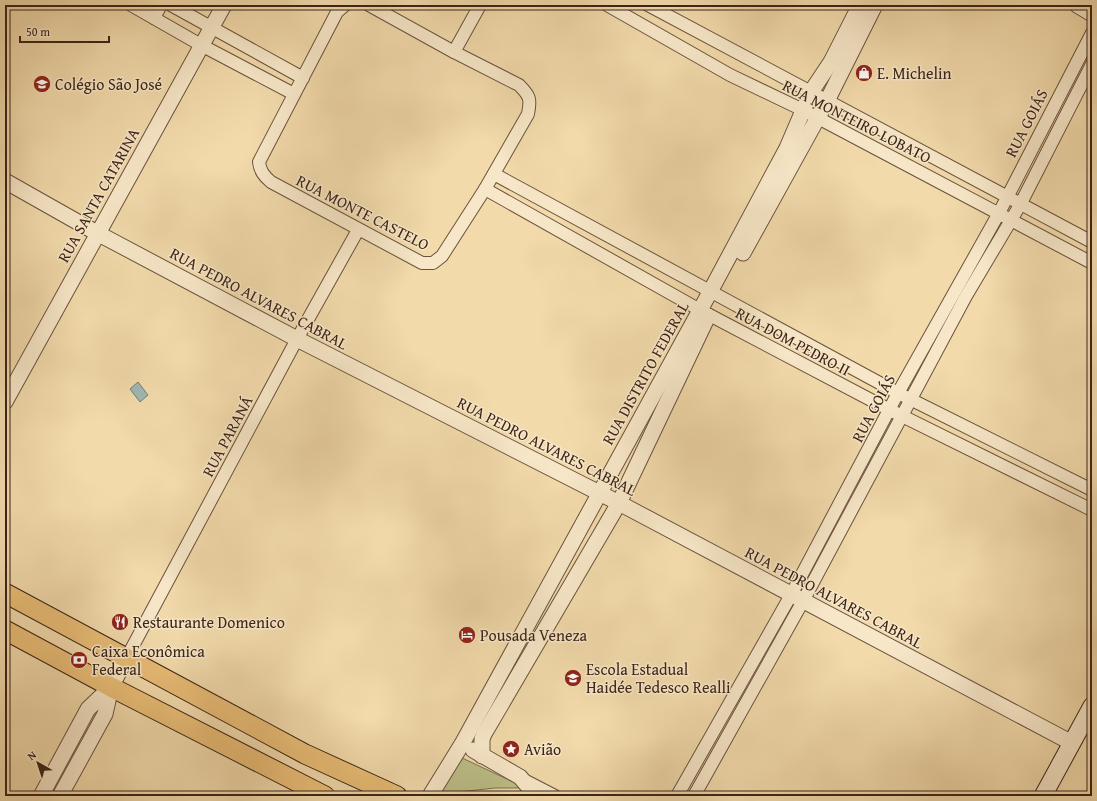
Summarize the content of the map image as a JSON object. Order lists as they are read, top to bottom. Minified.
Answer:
{"streets":{"street":["RUA MONTEIRO LOBATO","RUA GOIÁS","RUA SANTA CATARINA","RUA MONTE CASTELO","RUA PEDRO ALVARES CABRAL","RUA DOM PEDRO II","RUA DISTRITO FEDERAL","RUA PARANÁ"]},"crossings":[["RUA MONTEIRO LOBATO","RUA GOIÁS"],["RUA MONTEIRO LOBATO","RUA DISTRITO FEDERAL"],["RUA GOIÁS","RUA PEDRO ALVARES CABRAL"],["RUA GOIÁS","RUA DOM PEDRO II"],["RUA SANTA CATARINA","RUA PEDRO ALVARES CABRAL"],["RUA MONTE CASTELO","RUA DOM PEDRO II"],["RUA MONTE CASTELO","RUA PARANÁ"],["RUA PEDRO ALVARES CABRAL","RUA DISTRITO FEDERAL"],["RUA PEDRO ALVARES CABRAL","RUA PARANÁ"],["RUA DOM PEDRO II","RUA DISTRITO FEDERAL"]],"places":{"shop":["E. Michelin"],"school or university":["Colégio São José","Escola Estadual Haidée Tedesco Realli"],"restaurant":["Restaurante Domenico"],"hotel":["Pousada Veneza"],"bank":["Caixa Econômica Federal"],"place":["Avião"]},"scale_bar":"50 m","north":"top left"}
